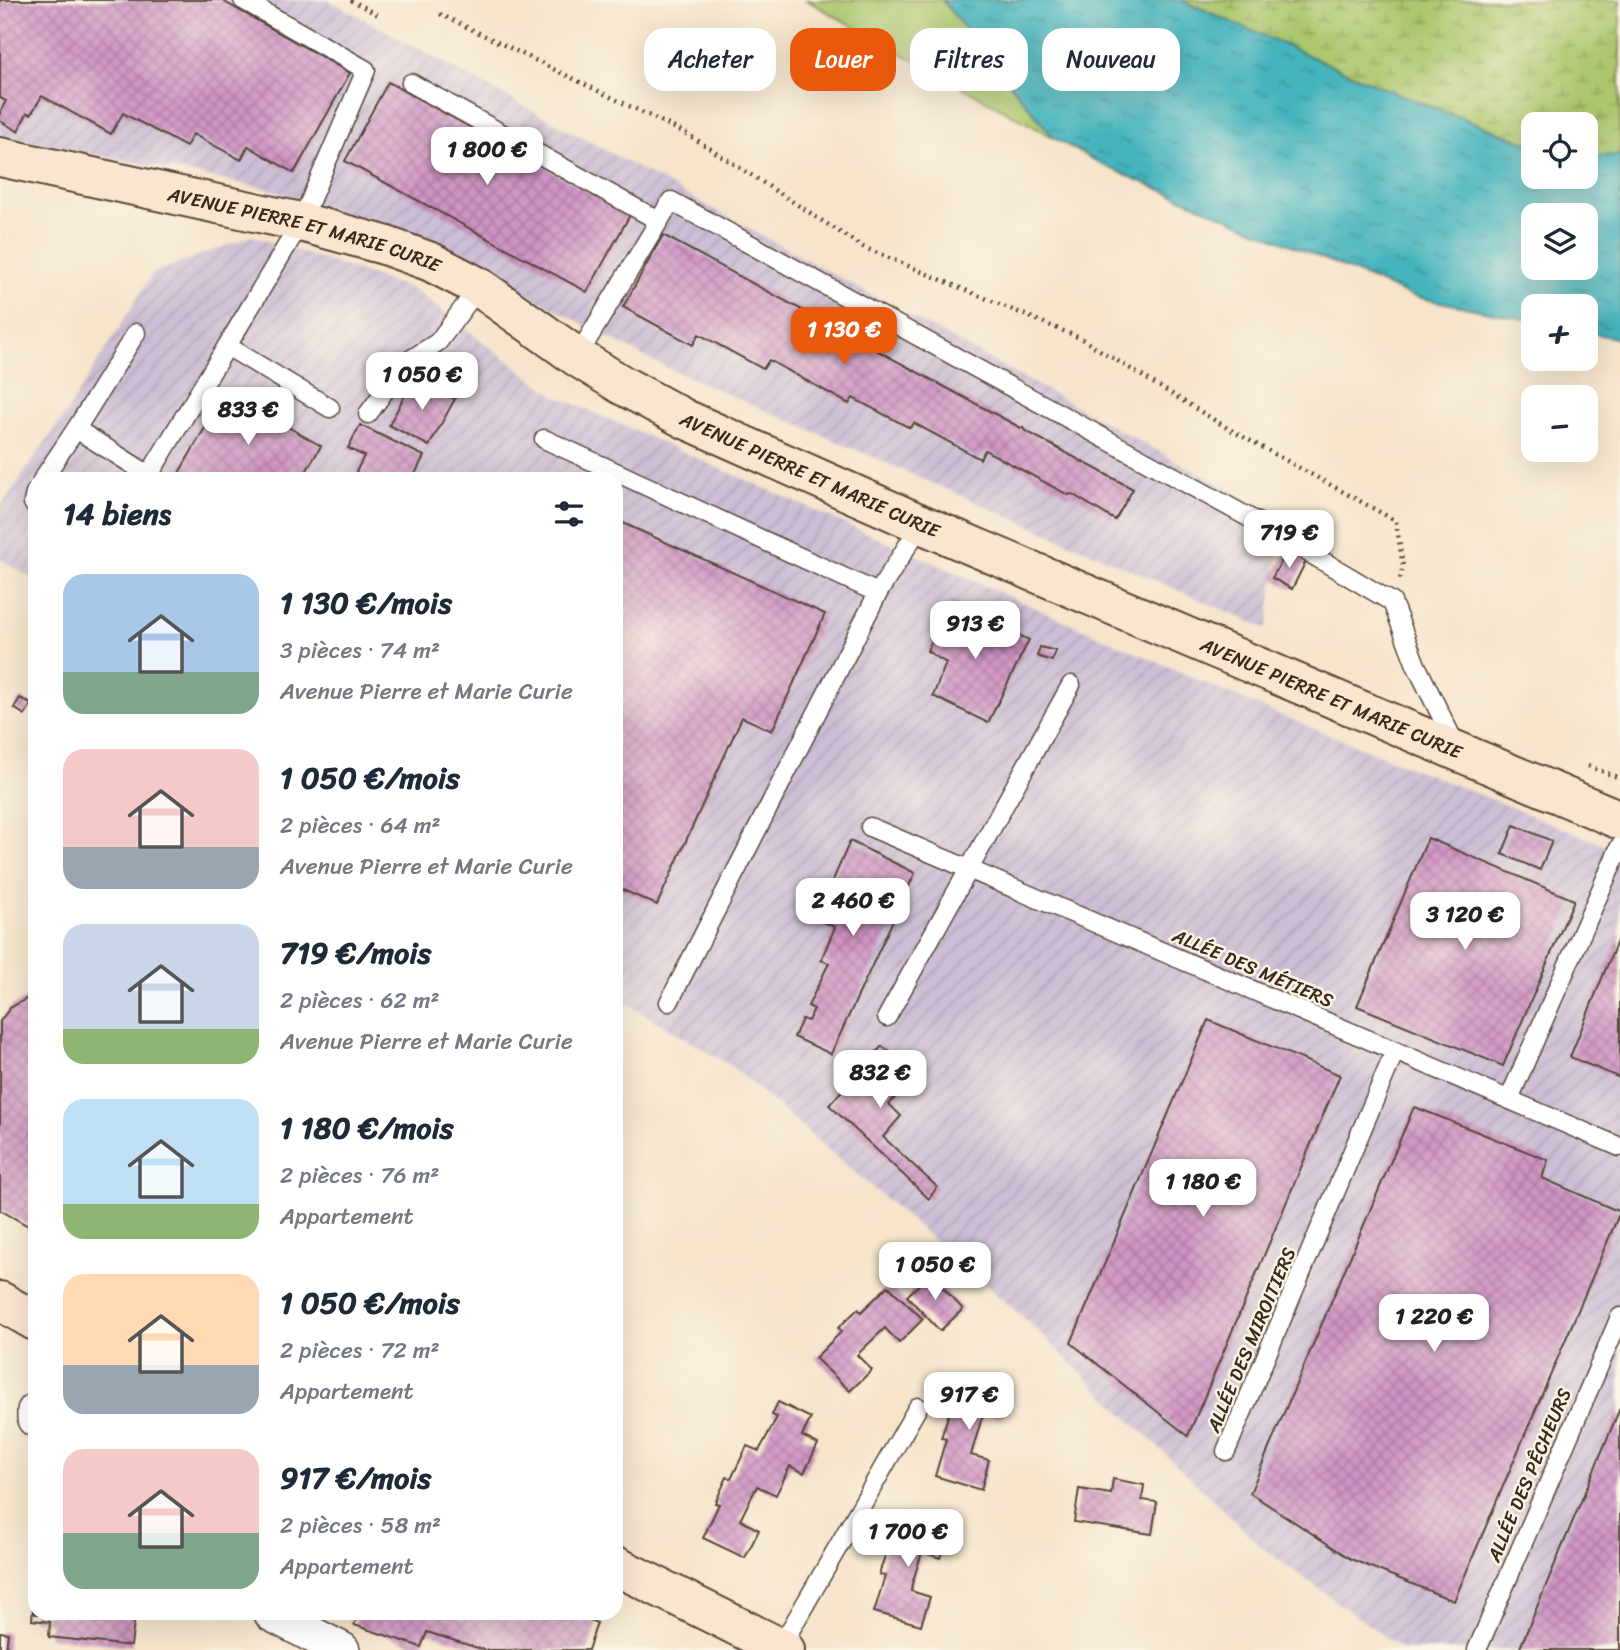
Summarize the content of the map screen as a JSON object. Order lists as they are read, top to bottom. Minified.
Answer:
{"streets":{"main road":["AVENUE PIERRE ET MARIE CURIE"],"lane":["ALLÉE DES MÉTIERS","ALLÉE DES MIROITIERS","ALLÉE DES PÊCHEURS"]},"crossings":[["ALLÉE DES MÉTIERS","ALLÉE DES MIROITIERS"]],"page":{"chip":["Acheter","Louer","Filtres","Nouveau"],"map_buttons":["+","−"],"price":["1 800 €","1 130 €","1 050 €","833 €","719 €","913 €","2 460 €","3 120 €","832 €","1 180 €","1 050 €","1 220 €","917 €","1 700 €"],"heading":"14 biens","list":[{"name":"1 130 €/mois","note":"3 pièces · 74 m² · Avenue Pierre et Marie Curie"},{"name":"1 050 €/mois","note":"2 pièces · 64 m² · Avenue Pierre et Marie Curie"},{"name":"719 €/mois","note":"2 pièces · 62 m² · Avenue Pierre et Marie Curie"},{"name":"1 180 €/mois","note":"2 pièces · 76 m² · Appartement"},{"name":"1 050 €/mois","note":"2 pièces · 72 m² · Appartement"},{"name":"917 €/mois","note":"2 pièces · 58 m² · Appartement"}]}}
